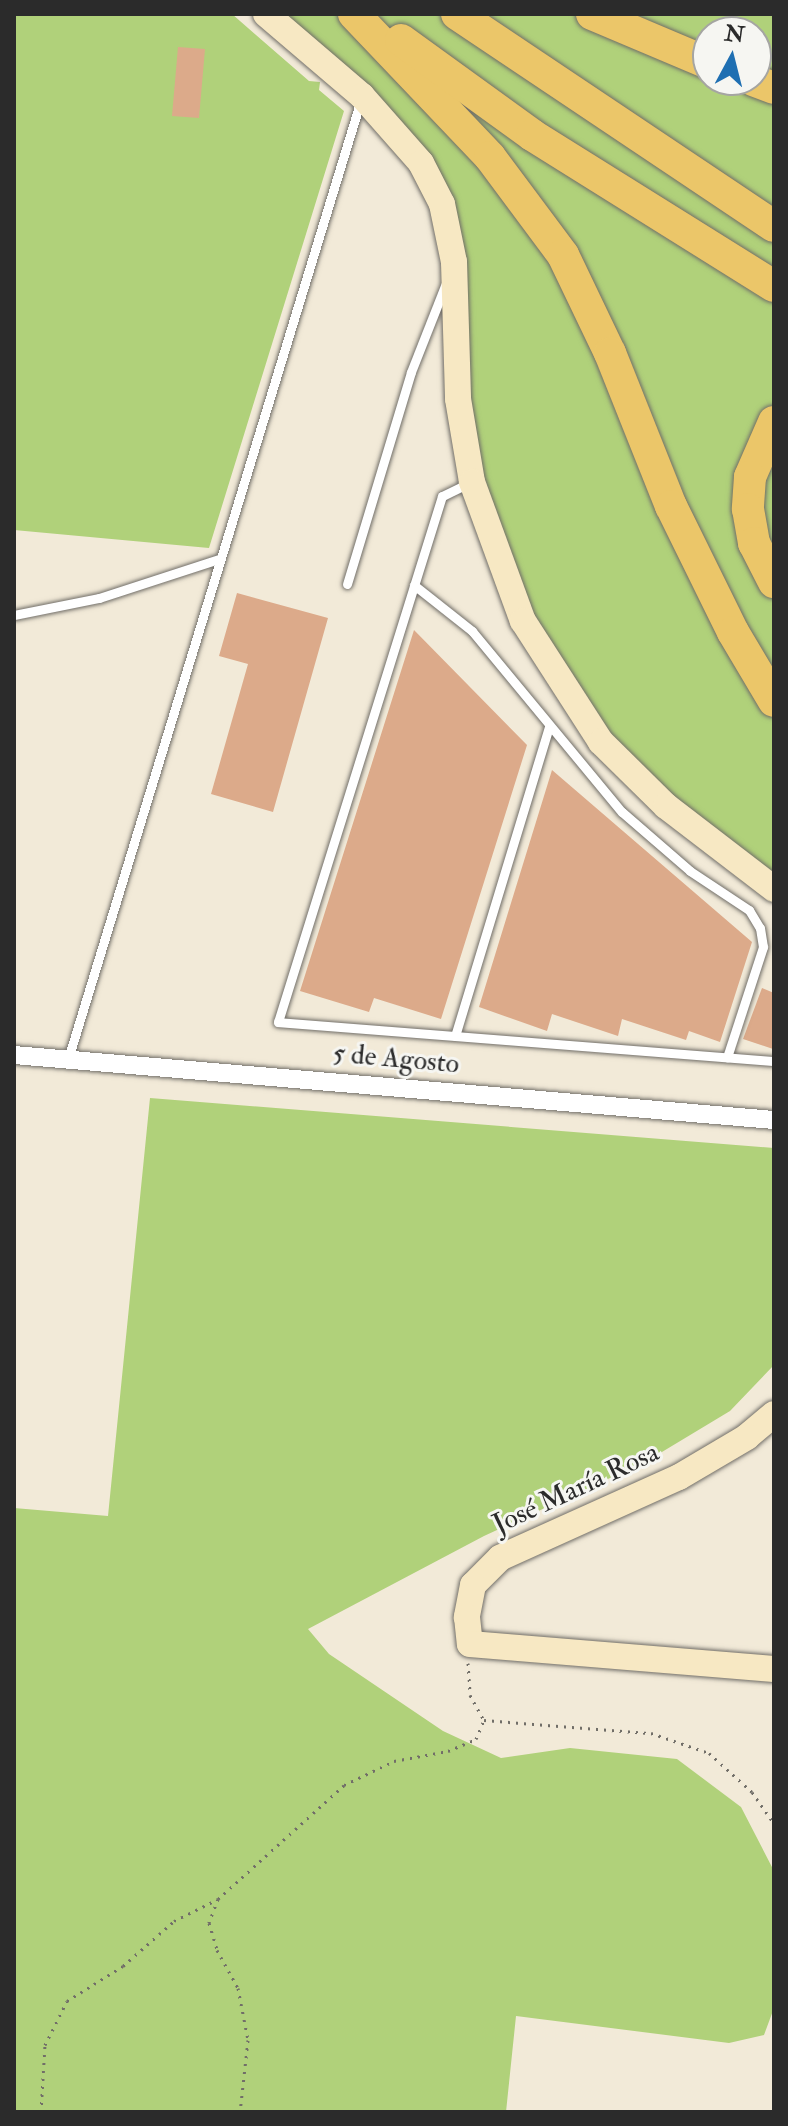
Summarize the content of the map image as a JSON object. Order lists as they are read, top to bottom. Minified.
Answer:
{"streets":{"main road":["José María Rosa"],"street":["5 de Agosto"]},"north":"top"}
